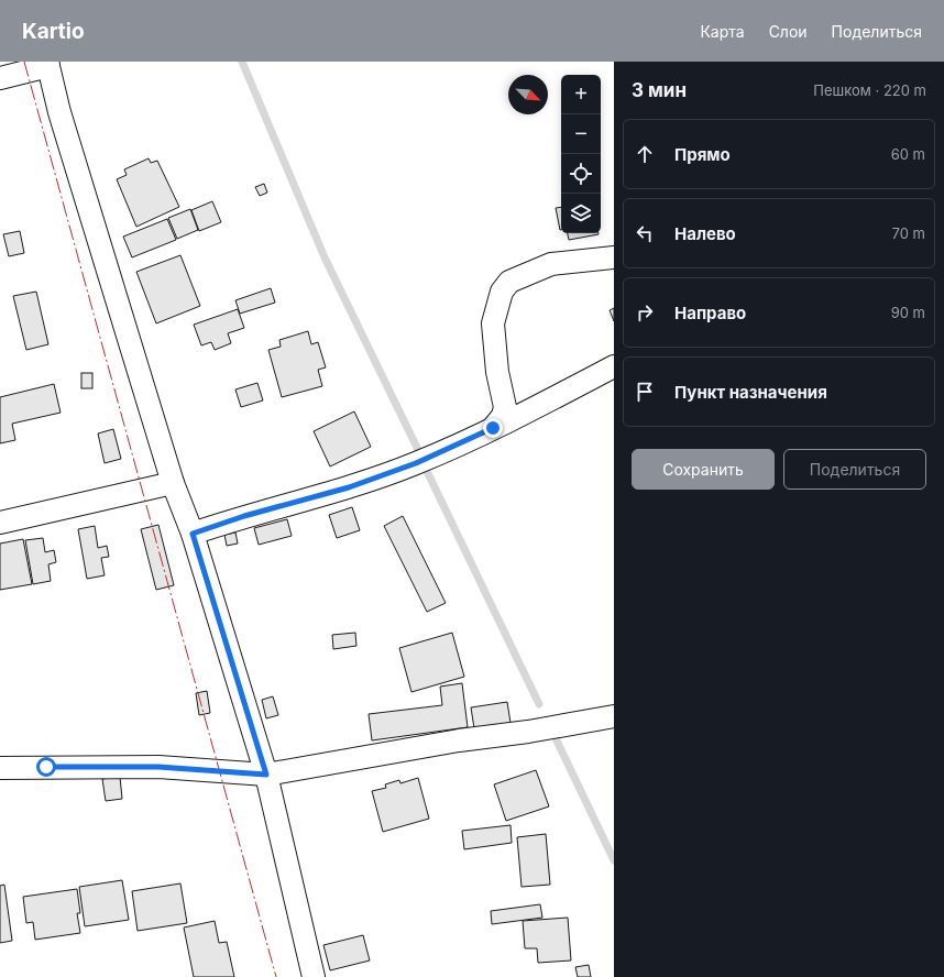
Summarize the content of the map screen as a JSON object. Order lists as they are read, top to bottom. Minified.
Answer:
{"north":"bottom right","page":{"header":"Kartio","nav":["Карта","Слои","Поделиться"],"heading":["3 мин","Пешком · 220 m"],"map_buttons":["+","−"],"list":[["Прямо","60 m"],["Налево","70 m"],["Направо","90 m"],"Пункт назначения"],"buttons":["Сохранить","Поделиться"]}}
